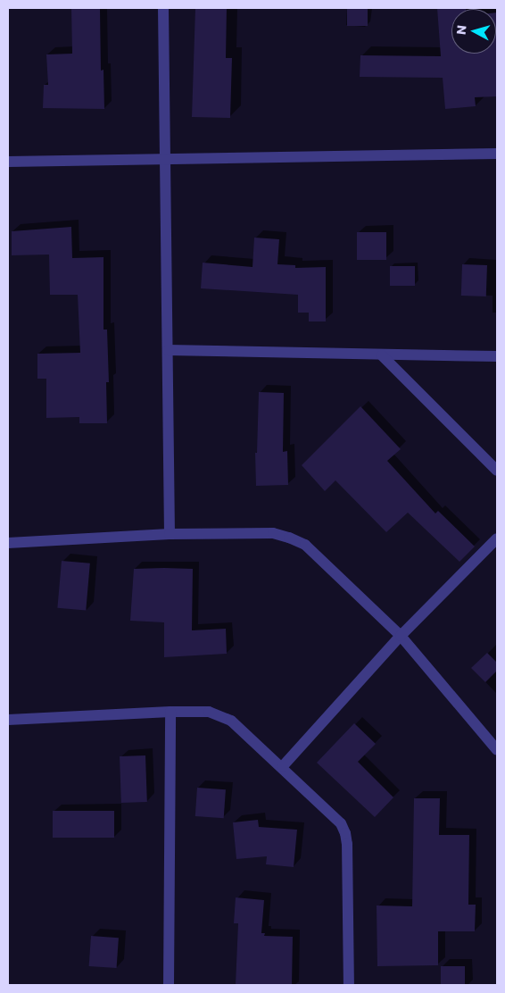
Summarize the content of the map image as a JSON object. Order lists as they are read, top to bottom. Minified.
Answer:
{"north":"left"}
